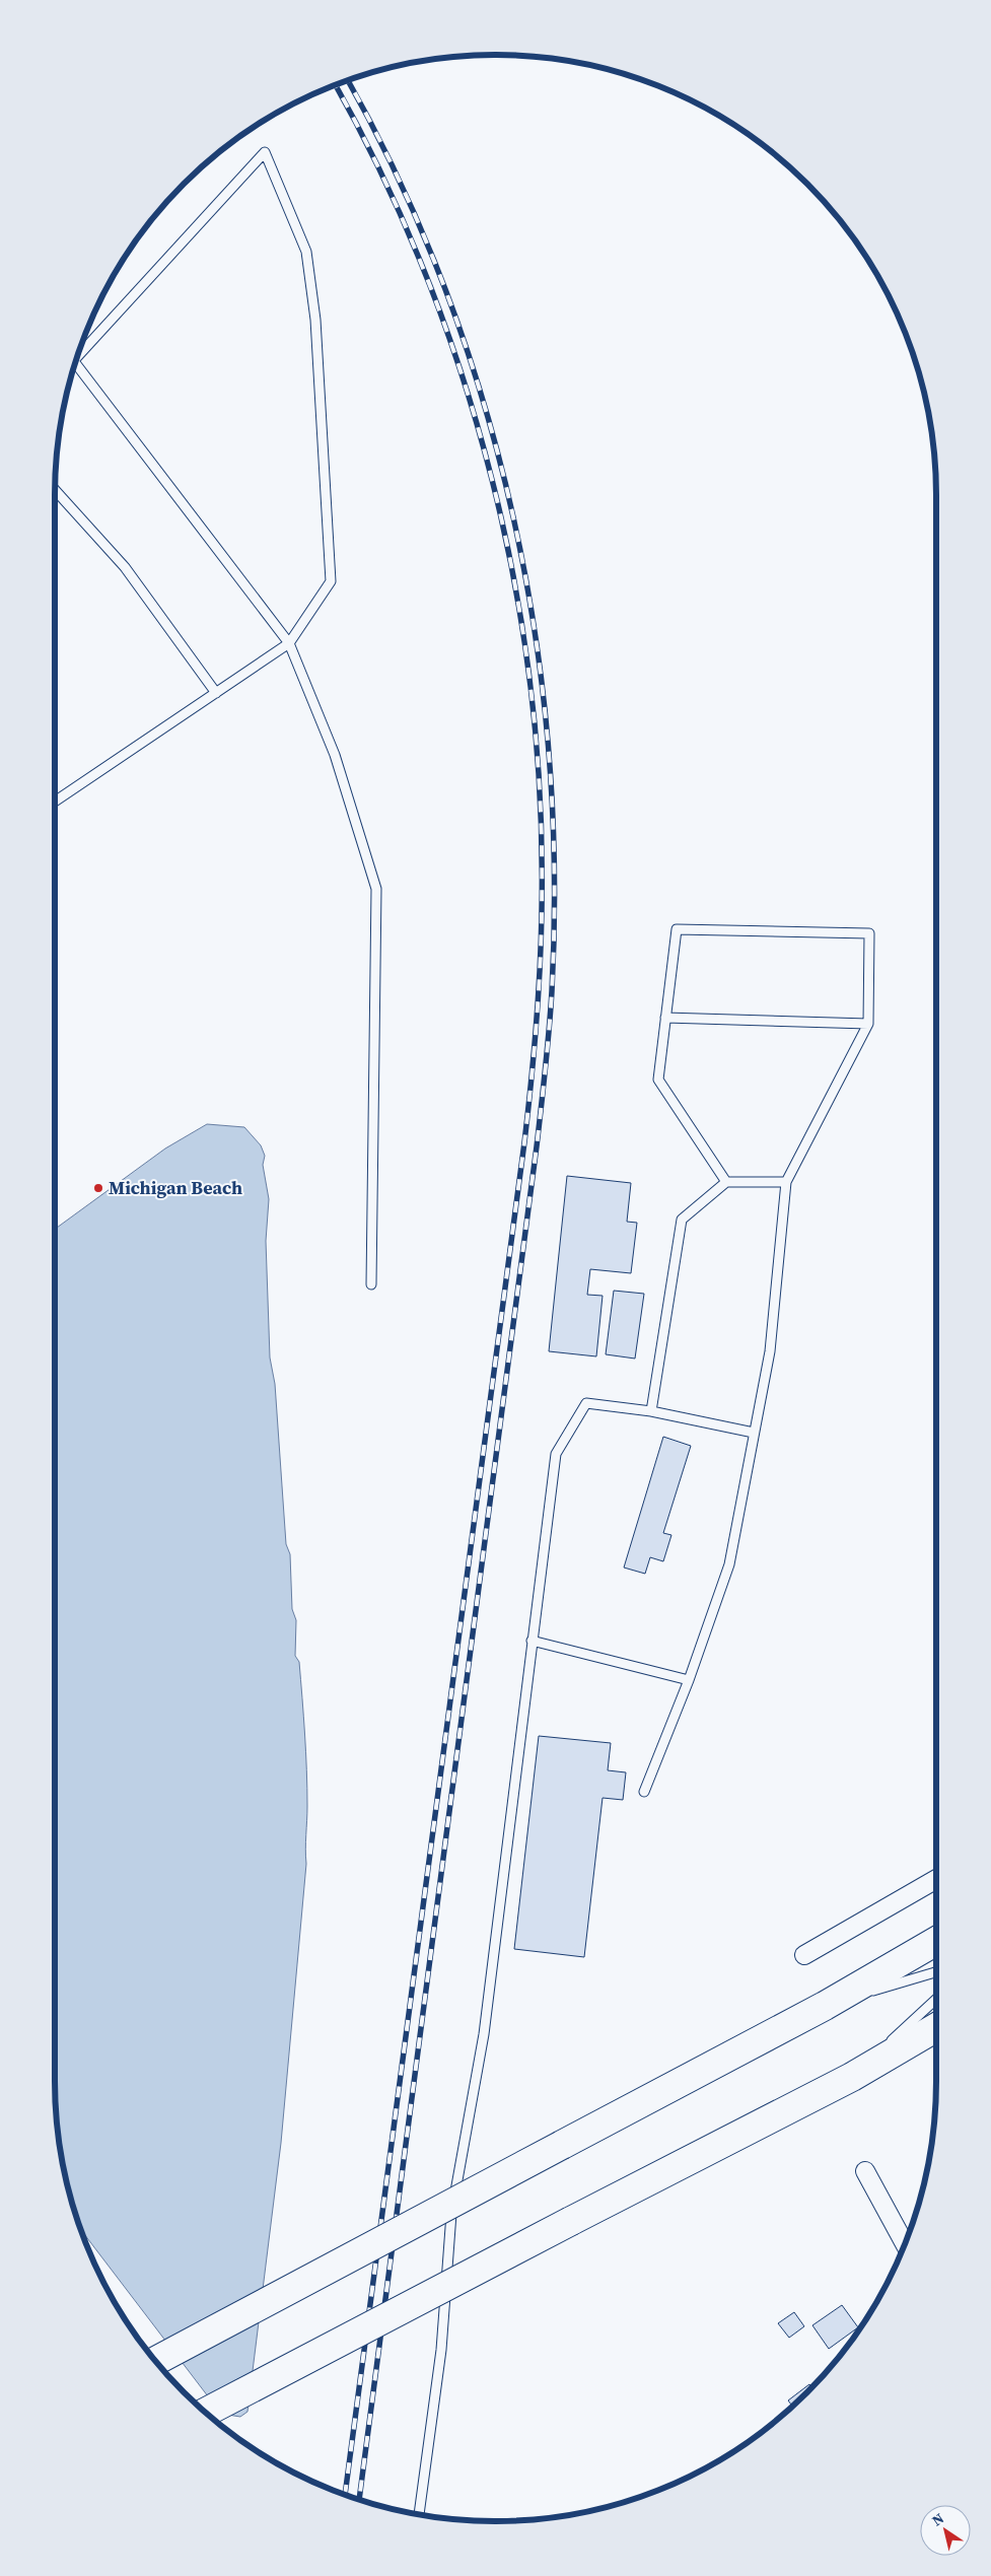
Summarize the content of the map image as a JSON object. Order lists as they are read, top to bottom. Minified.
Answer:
{"places":["Michigan Beach"],"north":"top left"}
